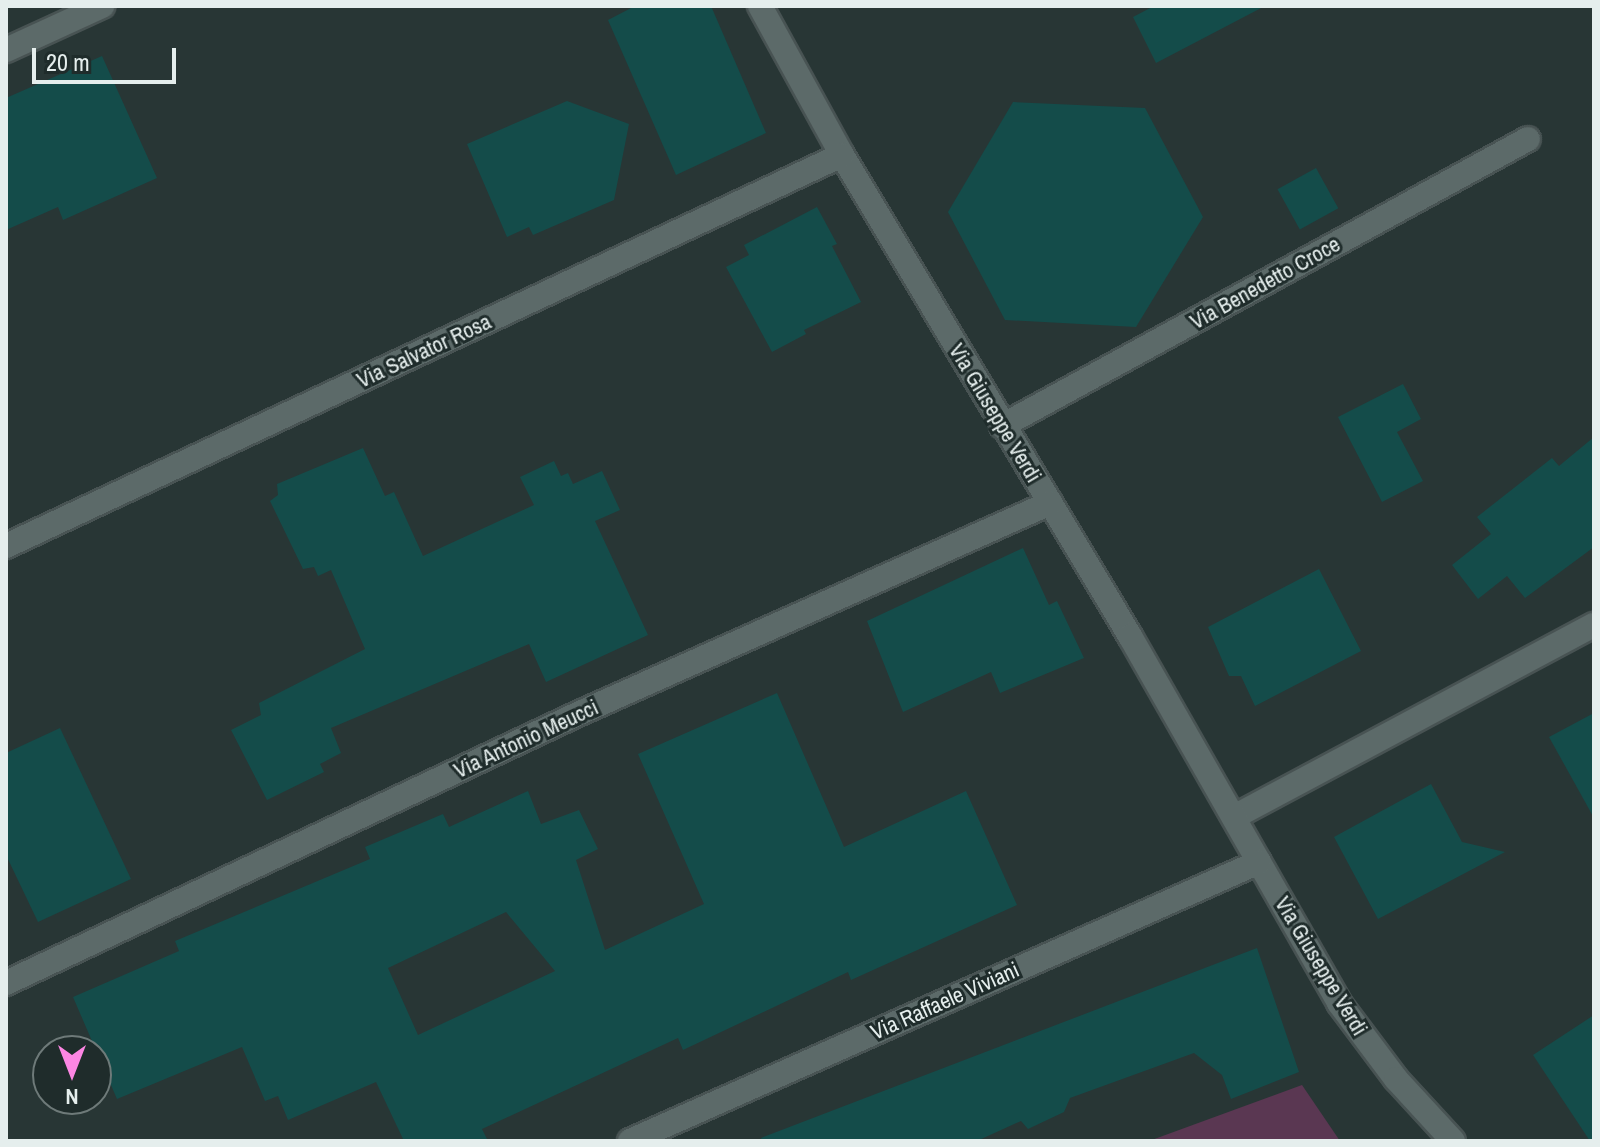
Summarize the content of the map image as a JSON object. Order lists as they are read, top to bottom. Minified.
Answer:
{"streets":{"street":["Via Benedetto Croce","Via Salvator Rosa","Via Giuseppe Verdi","Via Antonio Meucci","Via Raffaele Viviani"]},"crossings":[["Via Benedetto Croce","Via Giuseppe Verdi"],["Via Salvator Rosa","Via Giuseppe Verdi"],["Via Giuseppe Verdi","Via Antonio Meucci"],["Via Giuseppe Verdi","Via Raffaele Viviani"]],"scale_bar":"20 m","north":"bottom"}
